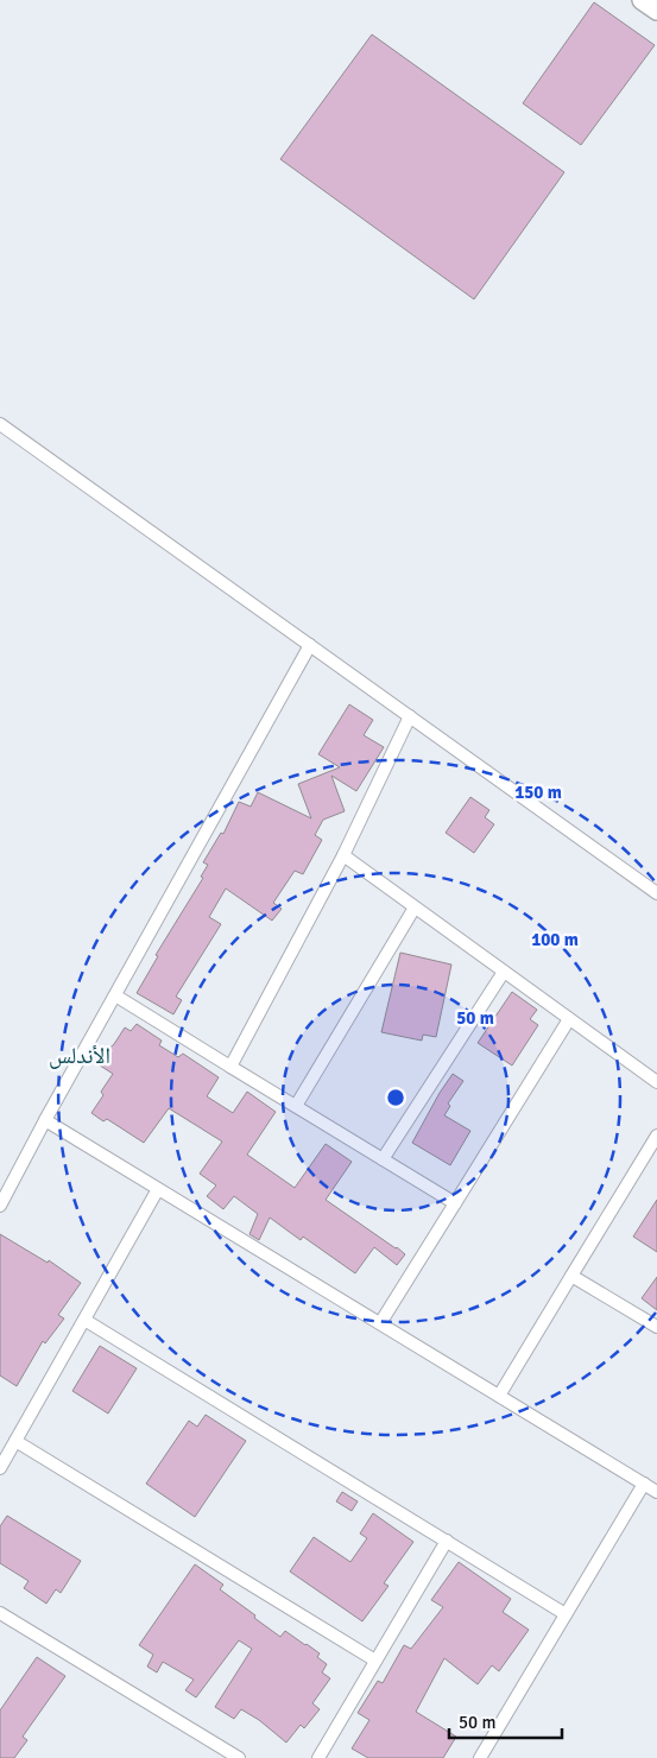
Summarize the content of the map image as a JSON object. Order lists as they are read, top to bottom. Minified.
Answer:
{"districts":["الأندلس"],"scale_bar":"50 m","rings":["150 m","100 m","50 m"]}
